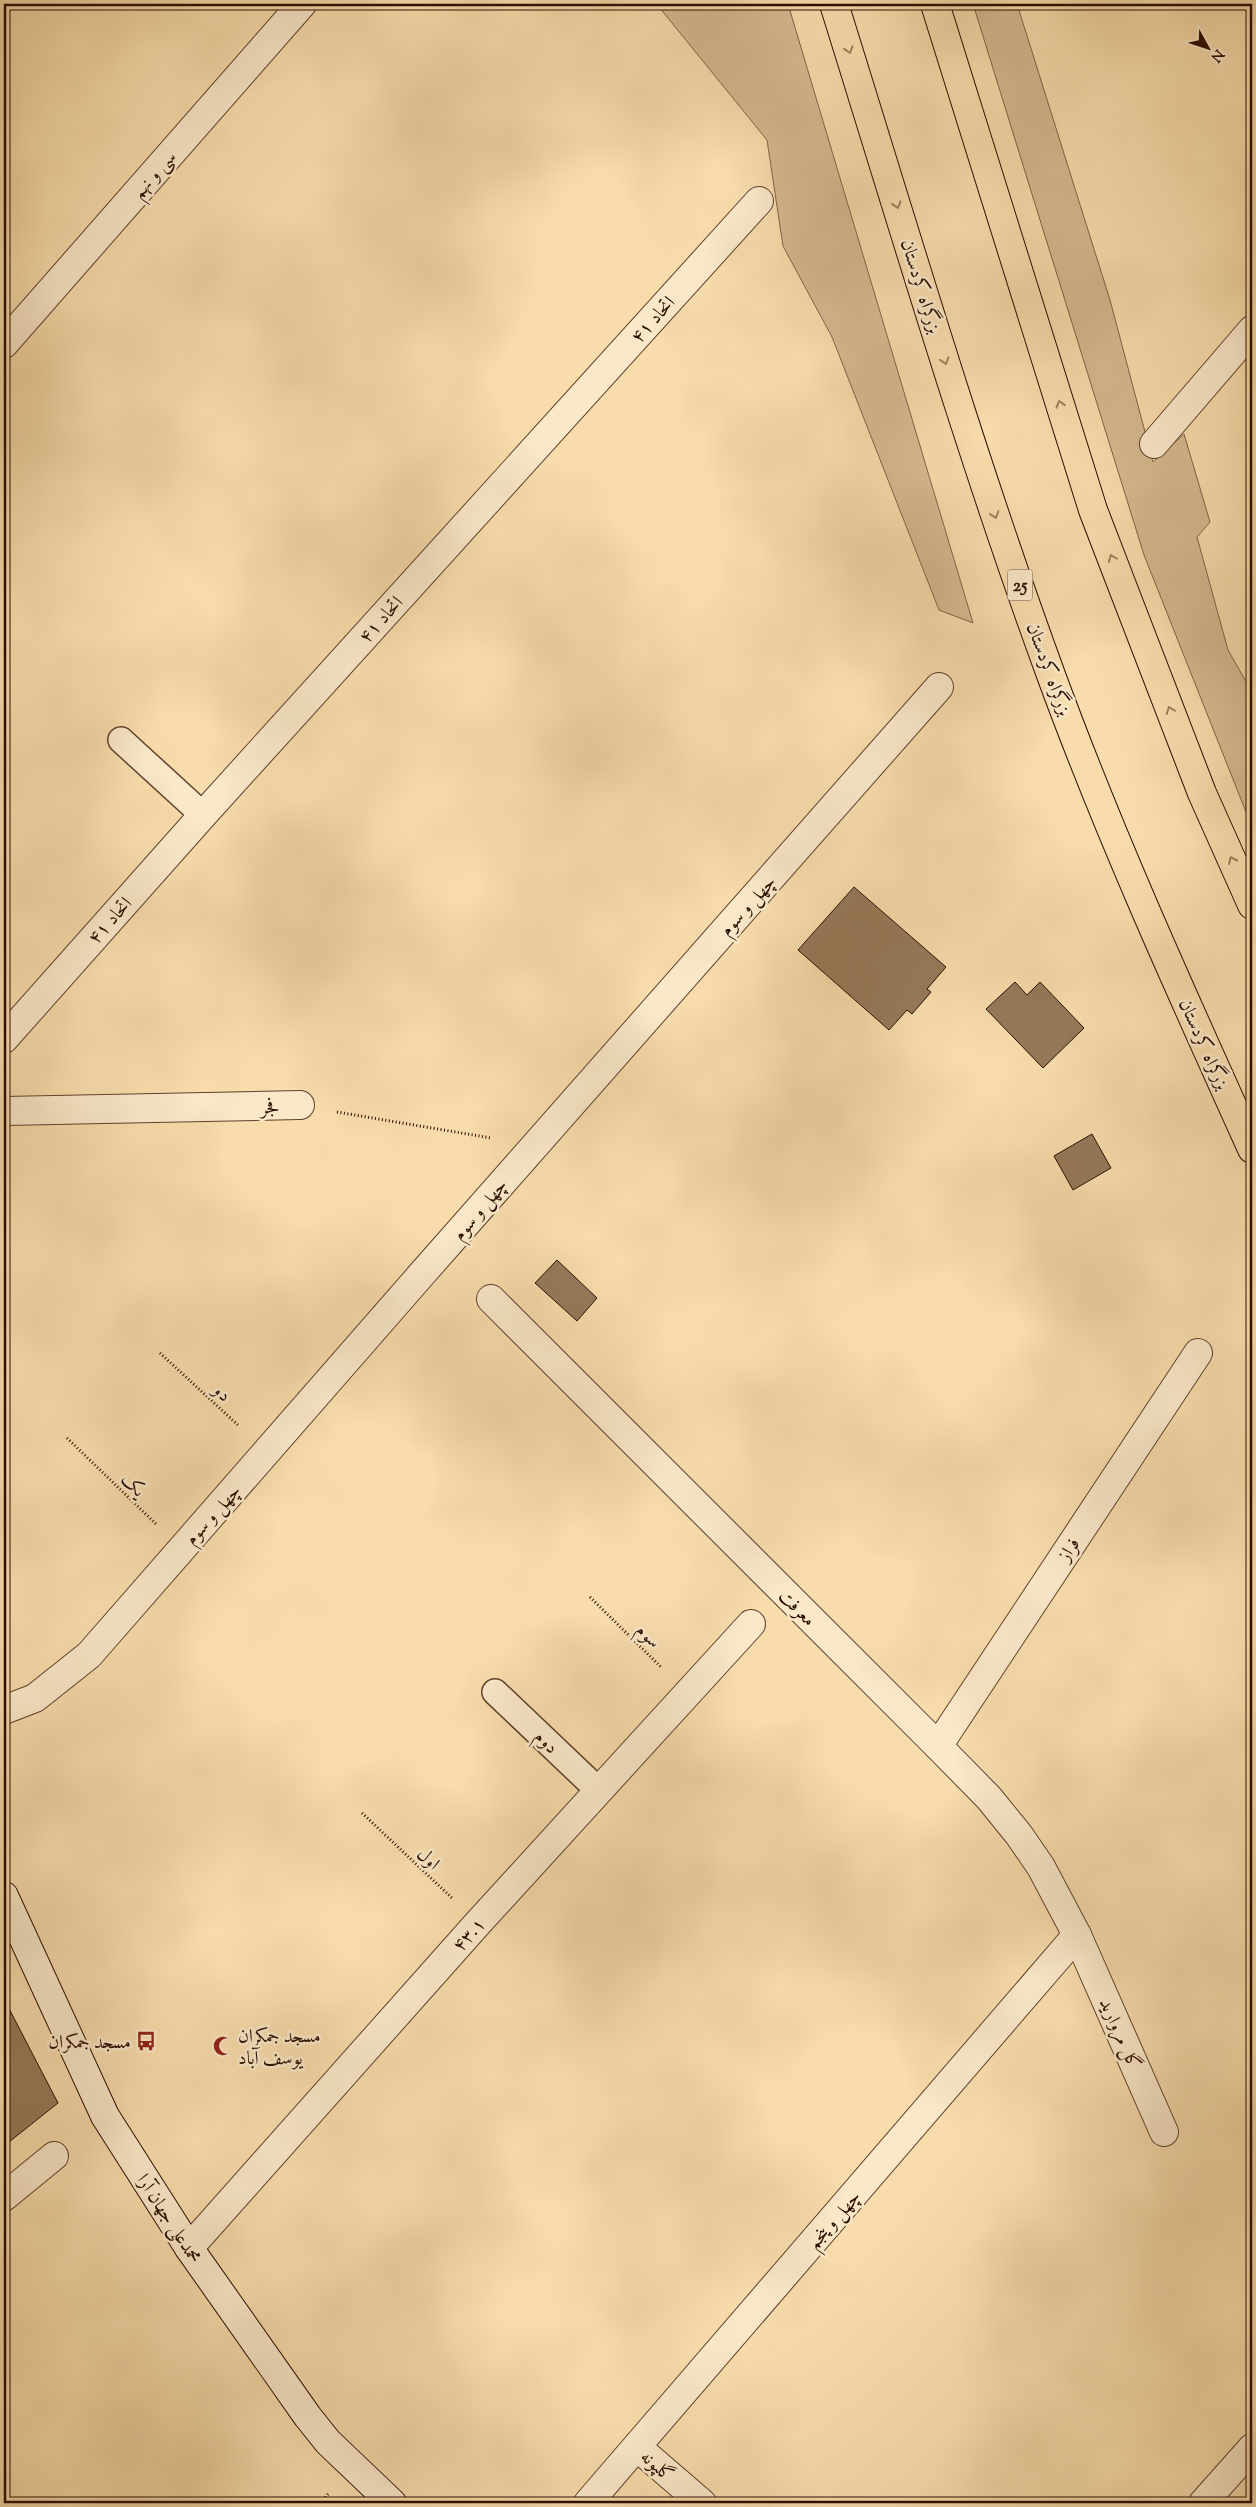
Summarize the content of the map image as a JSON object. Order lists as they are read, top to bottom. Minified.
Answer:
{"streets":{"highway":["بزرگراه کردستان","25"],"street":["سی و نهم","اتحاد ۴۱","چهل و سوم","فجر","فراز","معرفت","۴۳.۱","گل مروارید","محمدعلی جهان آرا","چهل و پنجم","گلپونه"],"lane":["دوم"],"path":["دو","یک","سوم","اول"]},"crossings":[["چهل و سوم","فجر"],["چهل و سوم","دو"],["چهل و سوم","یک"],["فراز","معرفت"],["معرفت","گل مروارید"],["معرفت","چهل و پنجم"],["سوم","۴۳.۱"],["دوم","۴۳.۱"],["اول","۴۳.۱"],["۴۳.۱","محمدعلی جهان آرا"],["گل مروارید","چهل و پنجم"],["چهل و پنجم","گلپونه"]],"places":{"bus stop":["مسجد جمکران"],"mosque":["مسجد جمکران یوسف آباد"]},"north":"bottom right"}
